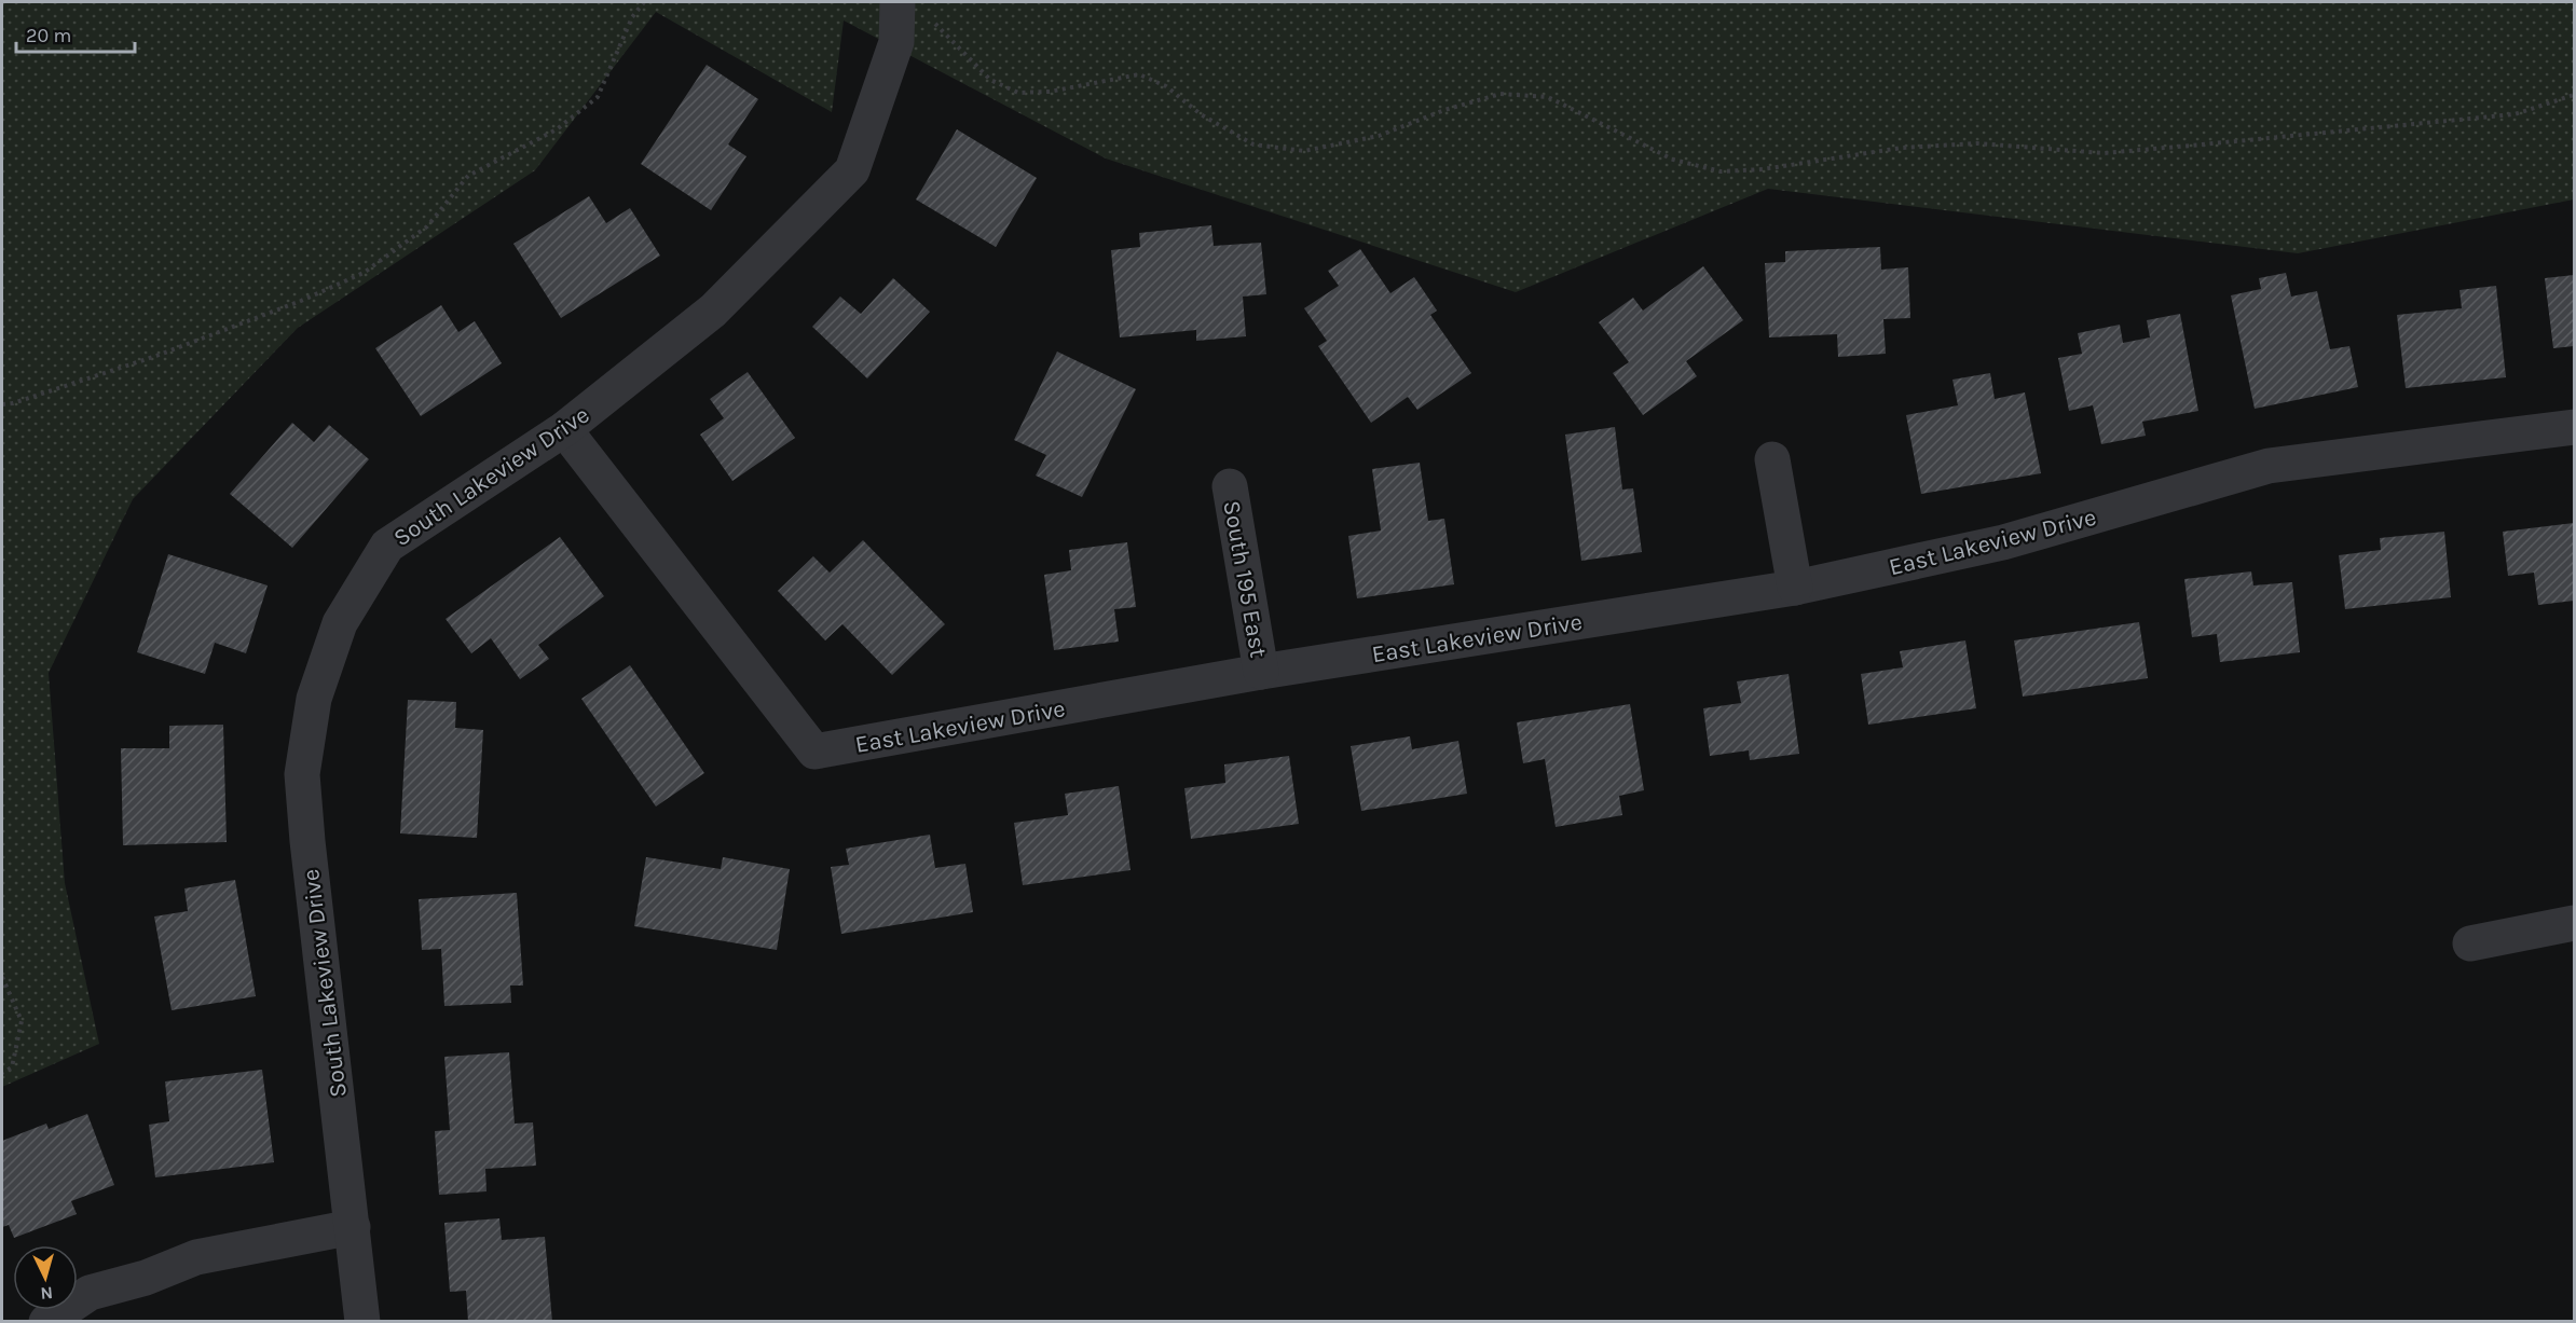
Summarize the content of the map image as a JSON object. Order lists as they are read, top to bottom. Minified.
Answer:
{"streets":{"street":["South Lakeview Drive","East Lakeview Drive","South 195 East"]},"crossings":[["South Lakeview Drive","East Lakeview Drive"],["East Lakeview Drive","South 195 East"]],"scale_bar":"20 m","north":"bottom"}
